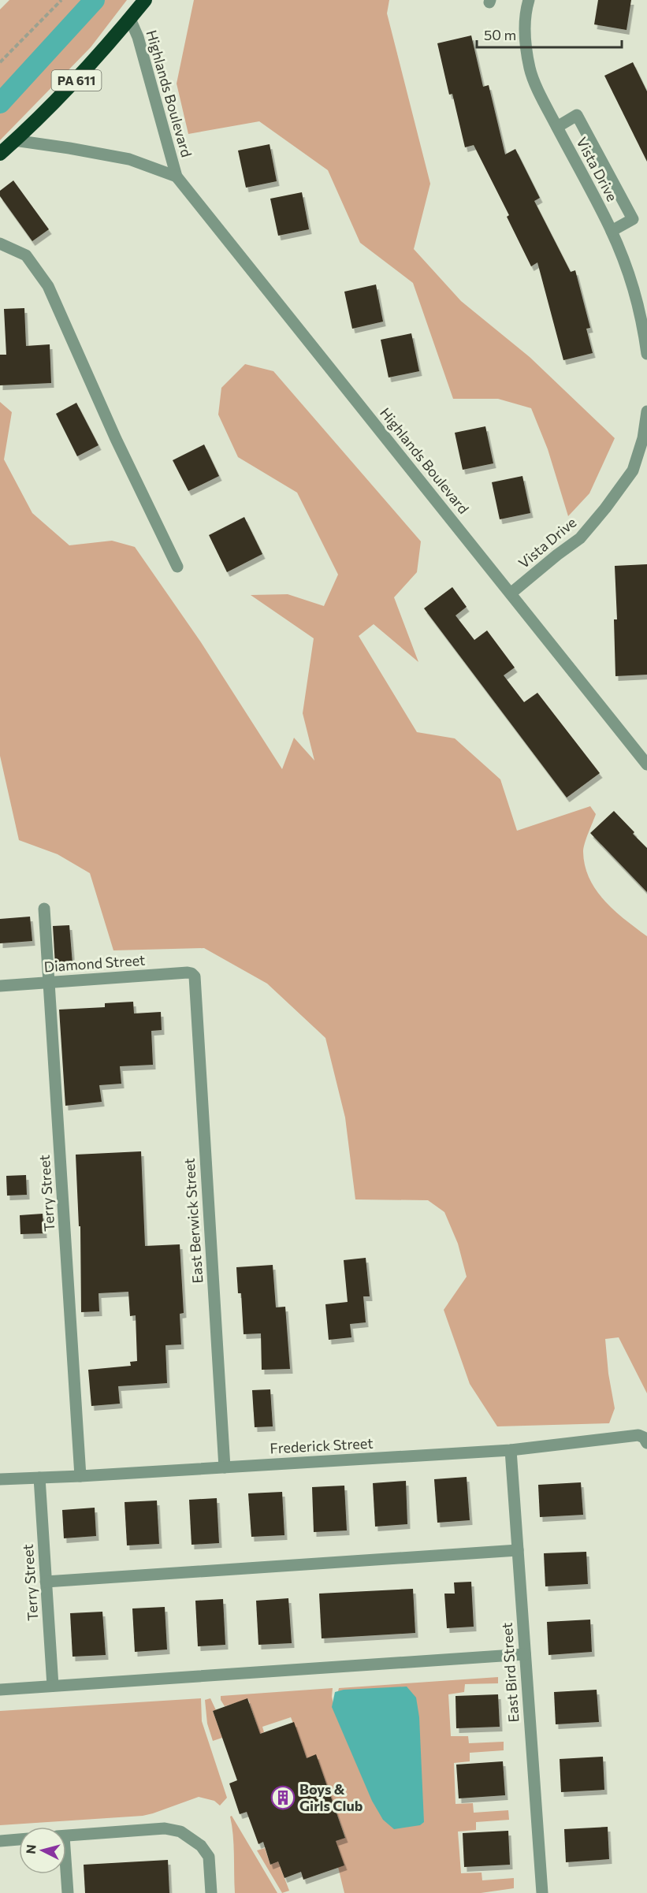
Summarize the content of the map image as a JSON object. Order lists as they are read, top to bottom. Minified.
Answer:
{"streets":{"highway":["PA 611"],"street":["Highlands Boulevard","Vista Drive","Diamond Street","Terry Street","East Berwick Street","Frederick Street","East Bird Street"]},"crossings":[["PA 611","Highlands Boulevard"],["Highlands Boulevard","Vista Drive"],["Diamond Street","Terry Street"],["Diamond Street","East Berwick Street"],["Terry Street","Frederick Street"],["East Berwick Street","Frederick Street"],["Frederick Street","East Bird Street"]],"places":{"building":["Boys & Girls Club"]},"scale_bar":"50 m","north":"left"}
